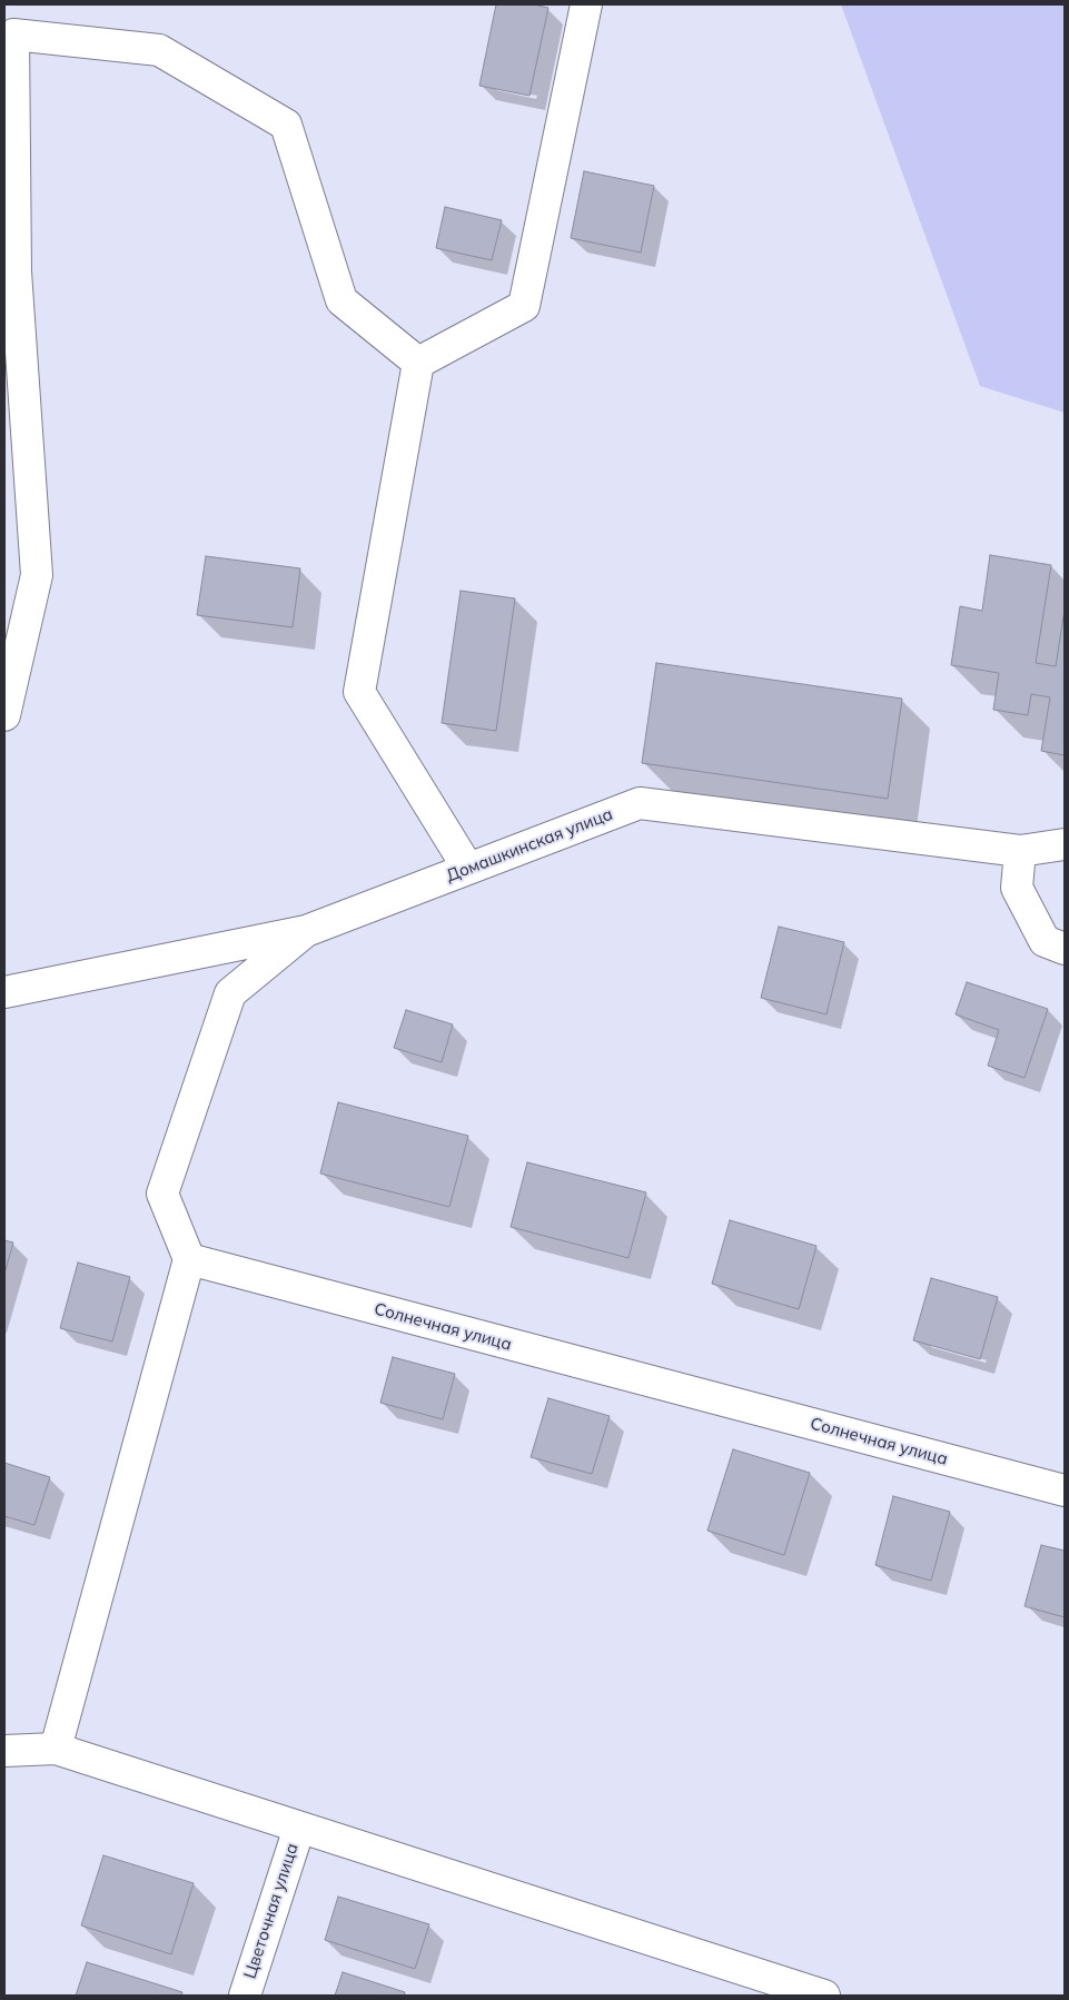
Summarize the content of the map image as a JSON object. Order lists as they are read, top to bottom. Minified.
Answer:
{"streets":{"street":["Домашкинская улица","Солнечная улица","Цветочная улица"]}}
